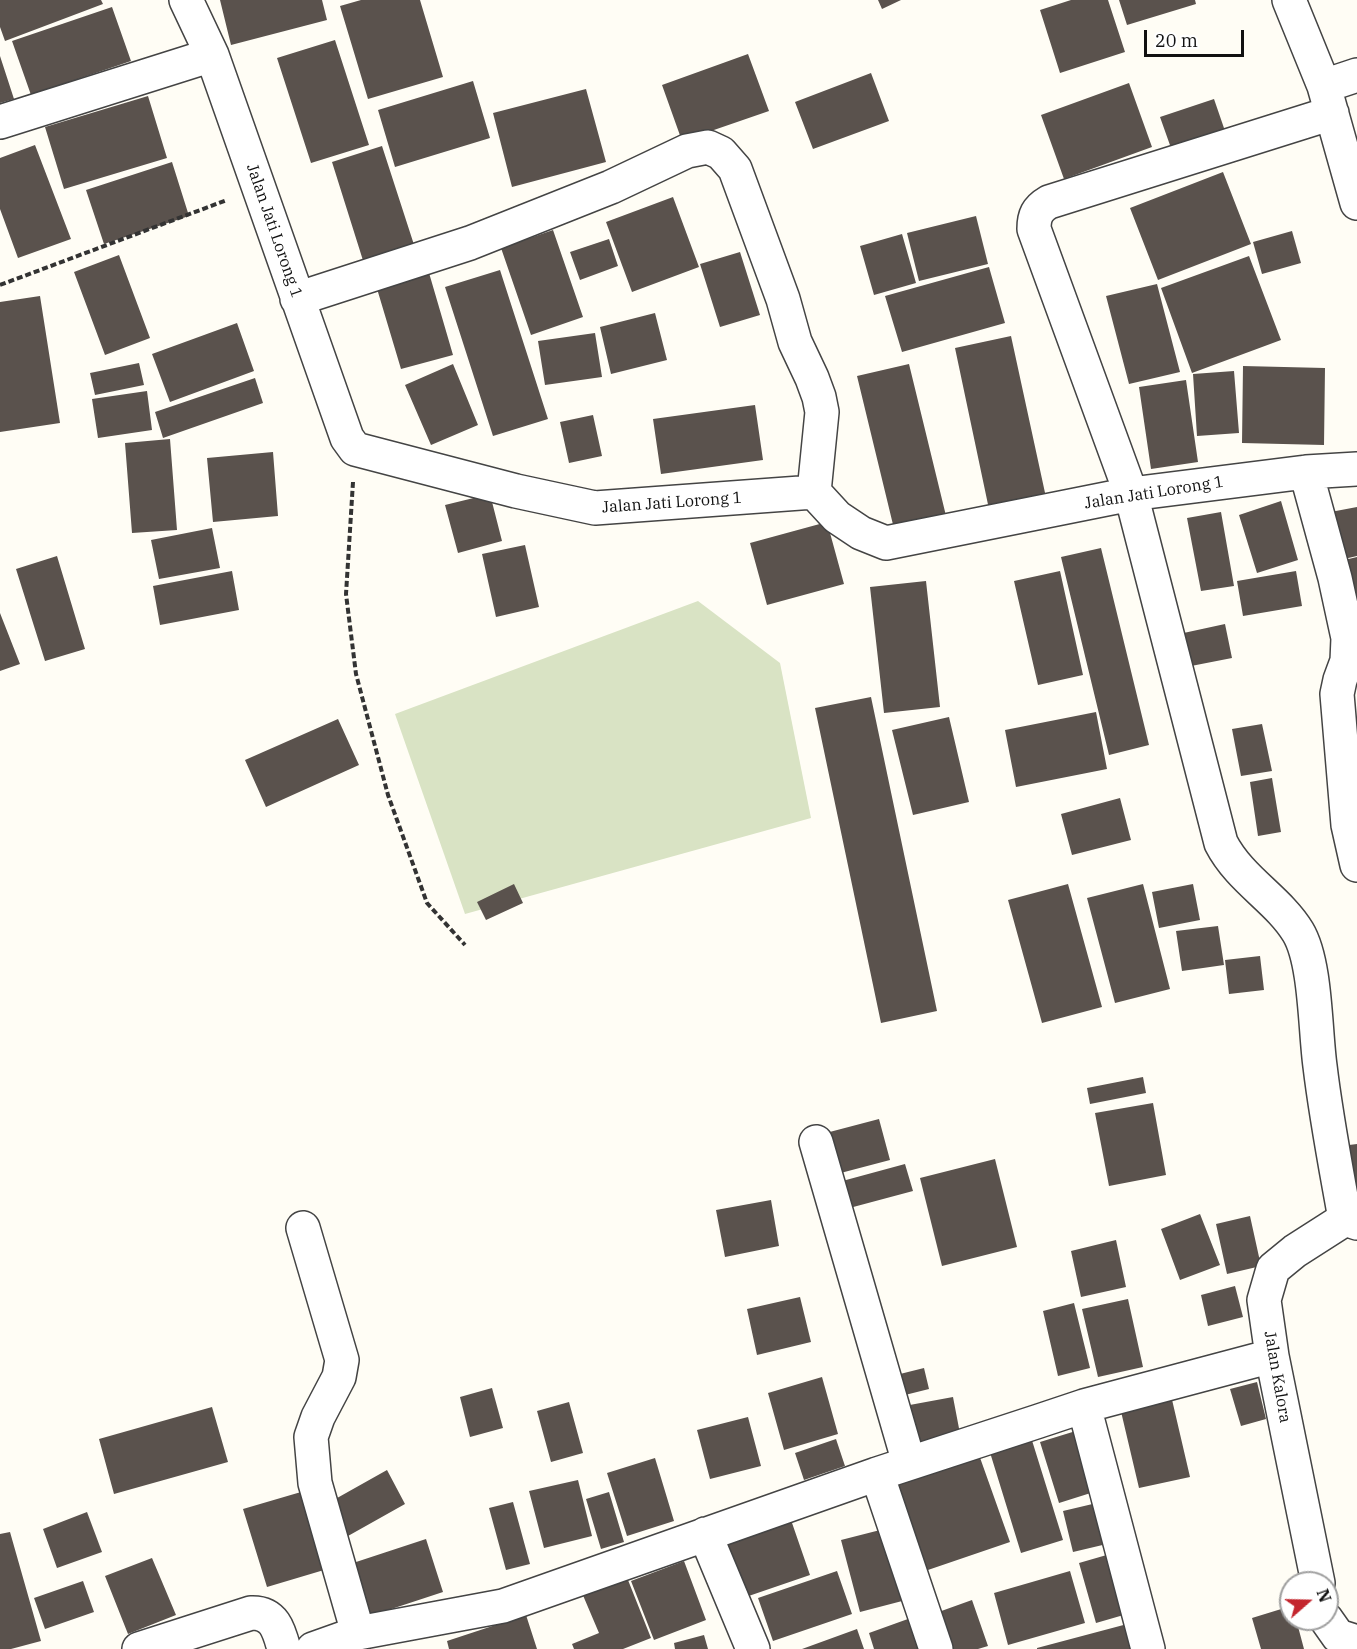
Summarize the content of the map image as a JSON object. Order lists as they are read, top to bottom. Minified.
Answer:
{"streets":{"street":["Jalan Jati Lorong 1","Jalan Kalora"]},"scale_bar":"20 m","north":"right"}
